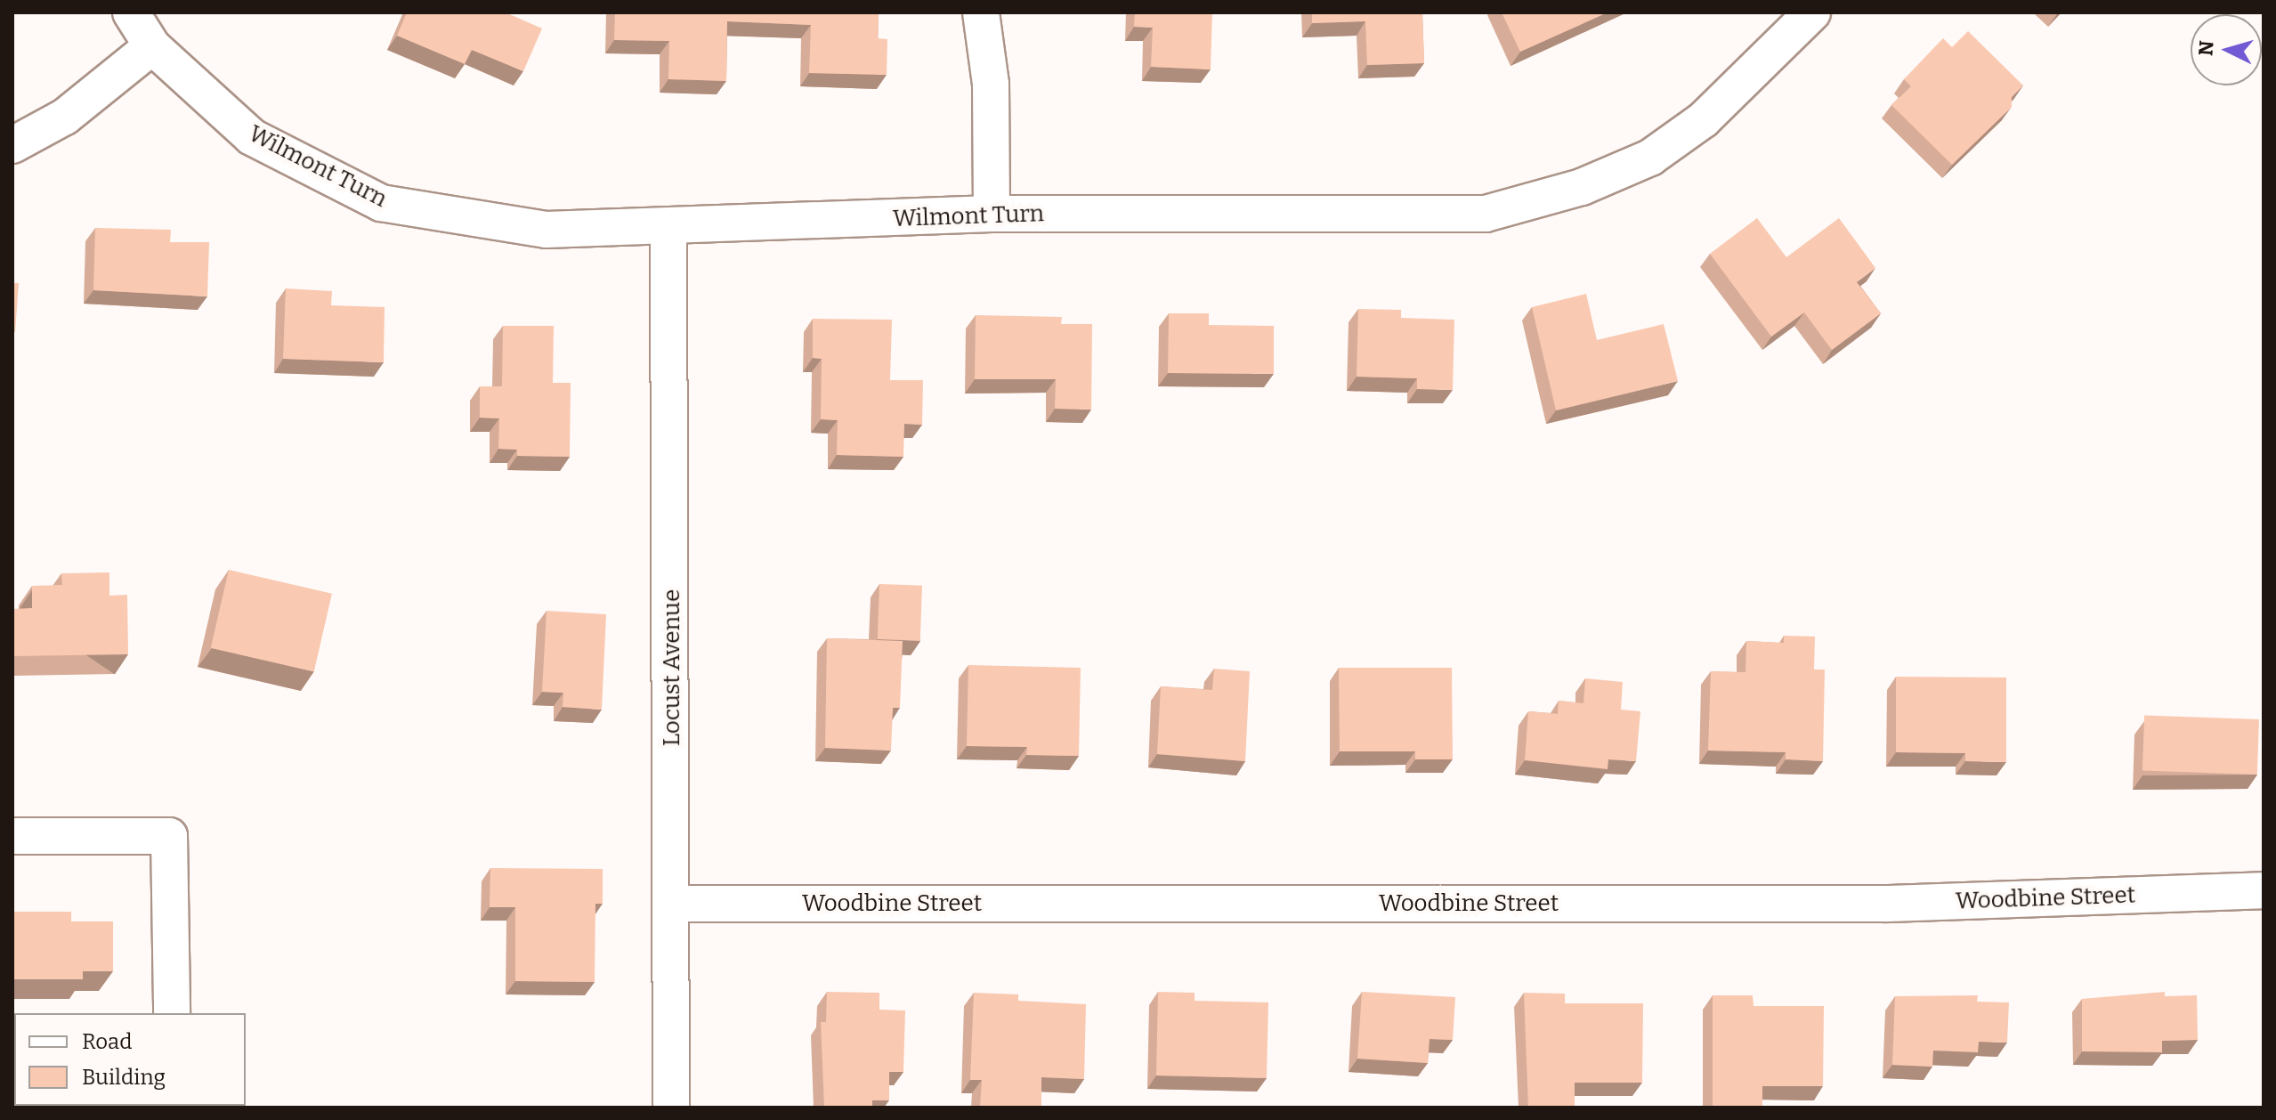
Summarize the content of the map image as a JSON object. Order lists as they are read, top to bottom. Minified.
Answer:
{"streets":{"street":["Wilmont Turn","Locust Avenue","Woodbine Street"]},"crossings":[["Wilmont Turn","Locust Avenue"],["Locust Avenue","Woodbine Street"]],"legend":["Road","Building"],"north":"left"}
